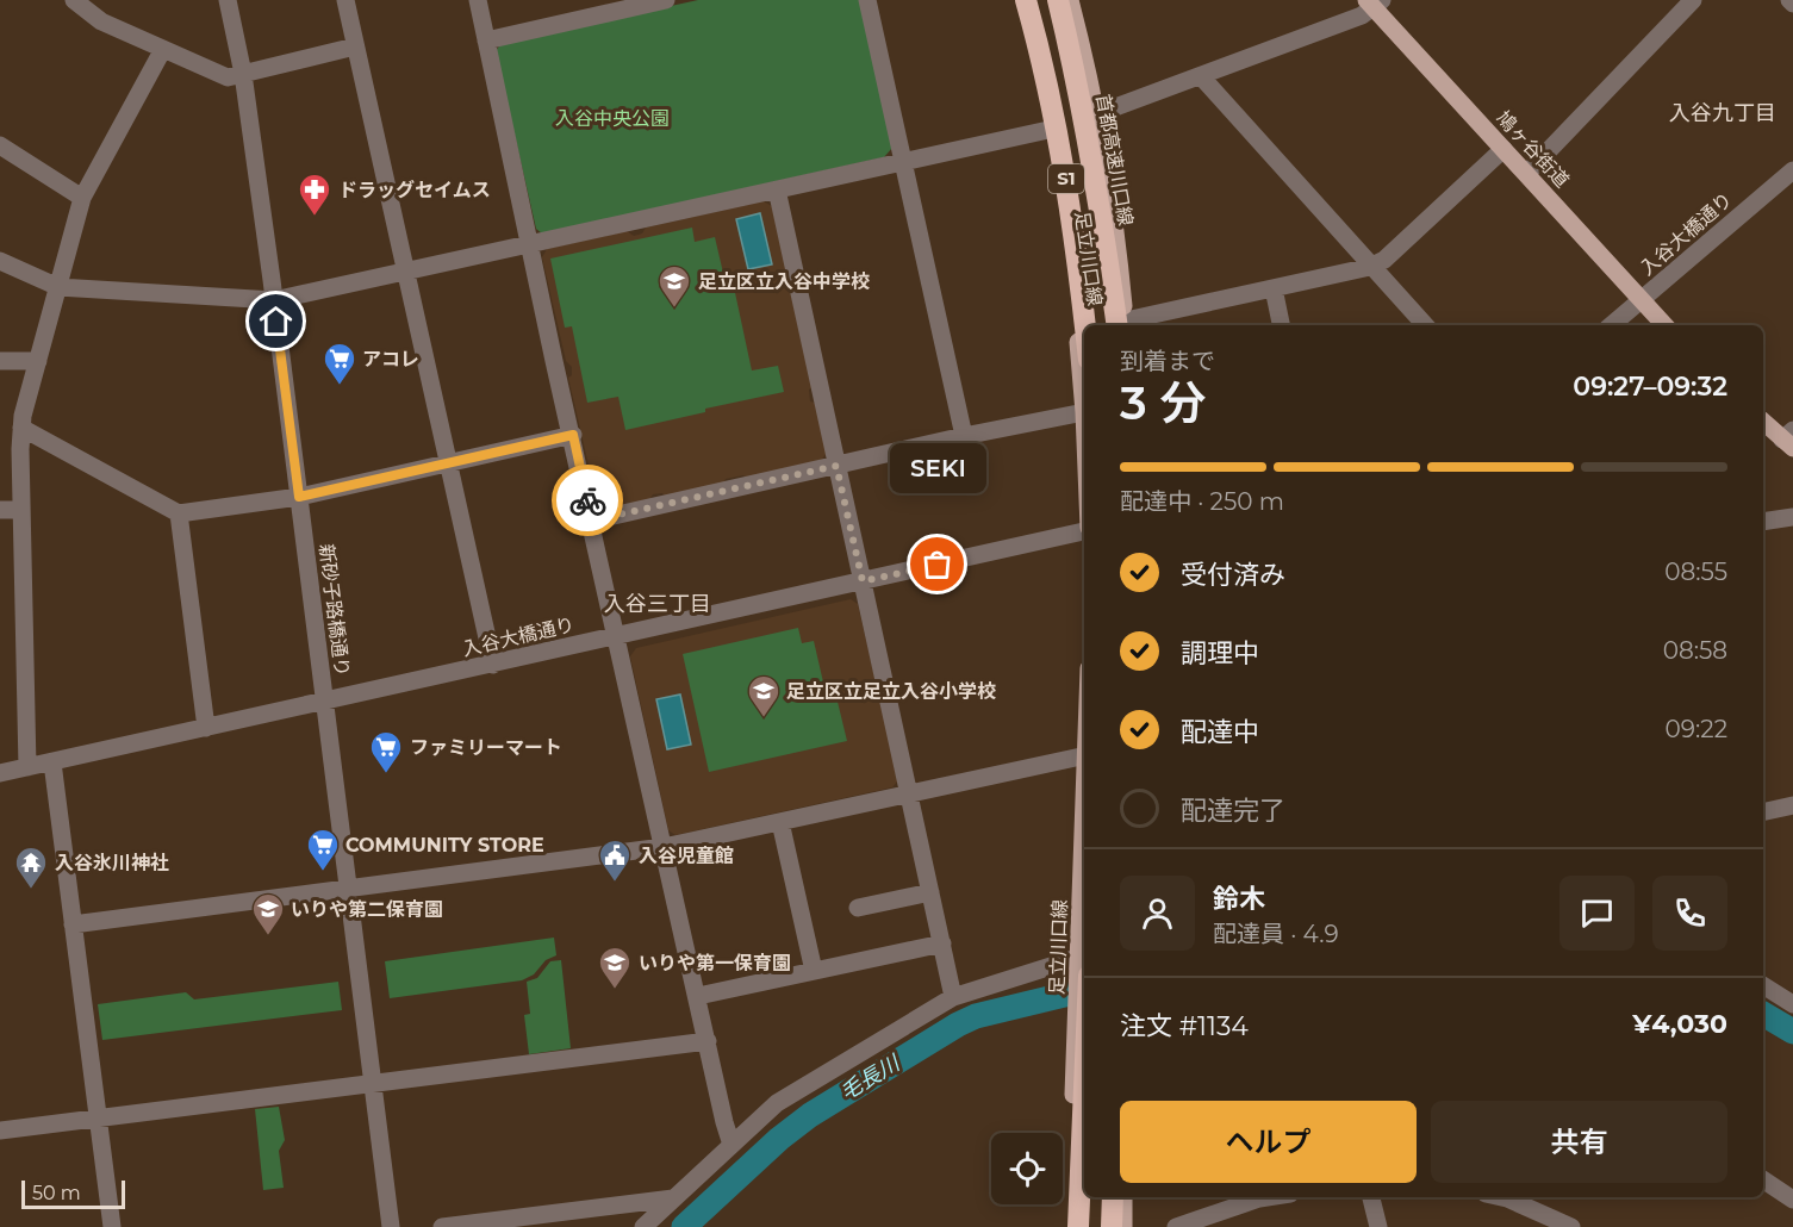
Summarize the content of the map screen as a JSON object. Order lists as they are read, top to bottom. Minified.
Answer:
{"streets":{"highway":["首都高速川口線","S1"],"main road":["鳩ヶ谷街道","足立川口線"],"street":["入谷大橋通り","新砂子路橋通り"]},"crossings":[["鳩ヶ谷街道","入谷大橋通り"],["入谷大橋通り","新砂子路橋通り"]],"districts":["入谷九丁目","入谷三丁目"],"water":["毛長川"],"parks":["入谷中央公園"],"places":{"pharmacy":["ドラッグセイムス"],"school or university":["足立区立入谷中学校","足立区立足立入谷小学校","いりや第二保育園","いりや第一保育園"],"supermarket":["アコレ","ファミリーマート","COMMUNITY STORE"],"other":["SEKI"],"public building":["入谷児童館"],"temple":["入谷氷川神社"]},"scale_bar":"50 m","page":{"heading":["3 分","到着まで","09:27–09:32"],"panel":["鈴木","配達員 · 4.9","注文 #1134","¥4,030"],"bubble":"SEKI","bar":"配達中 · 250 m","list":[["受付済み","08:55"],["調理中","08:58"],["配達中","09:22"],"配達完了"],"buttons":["ヘルプ","共有"],"scale":"50 m"}}
